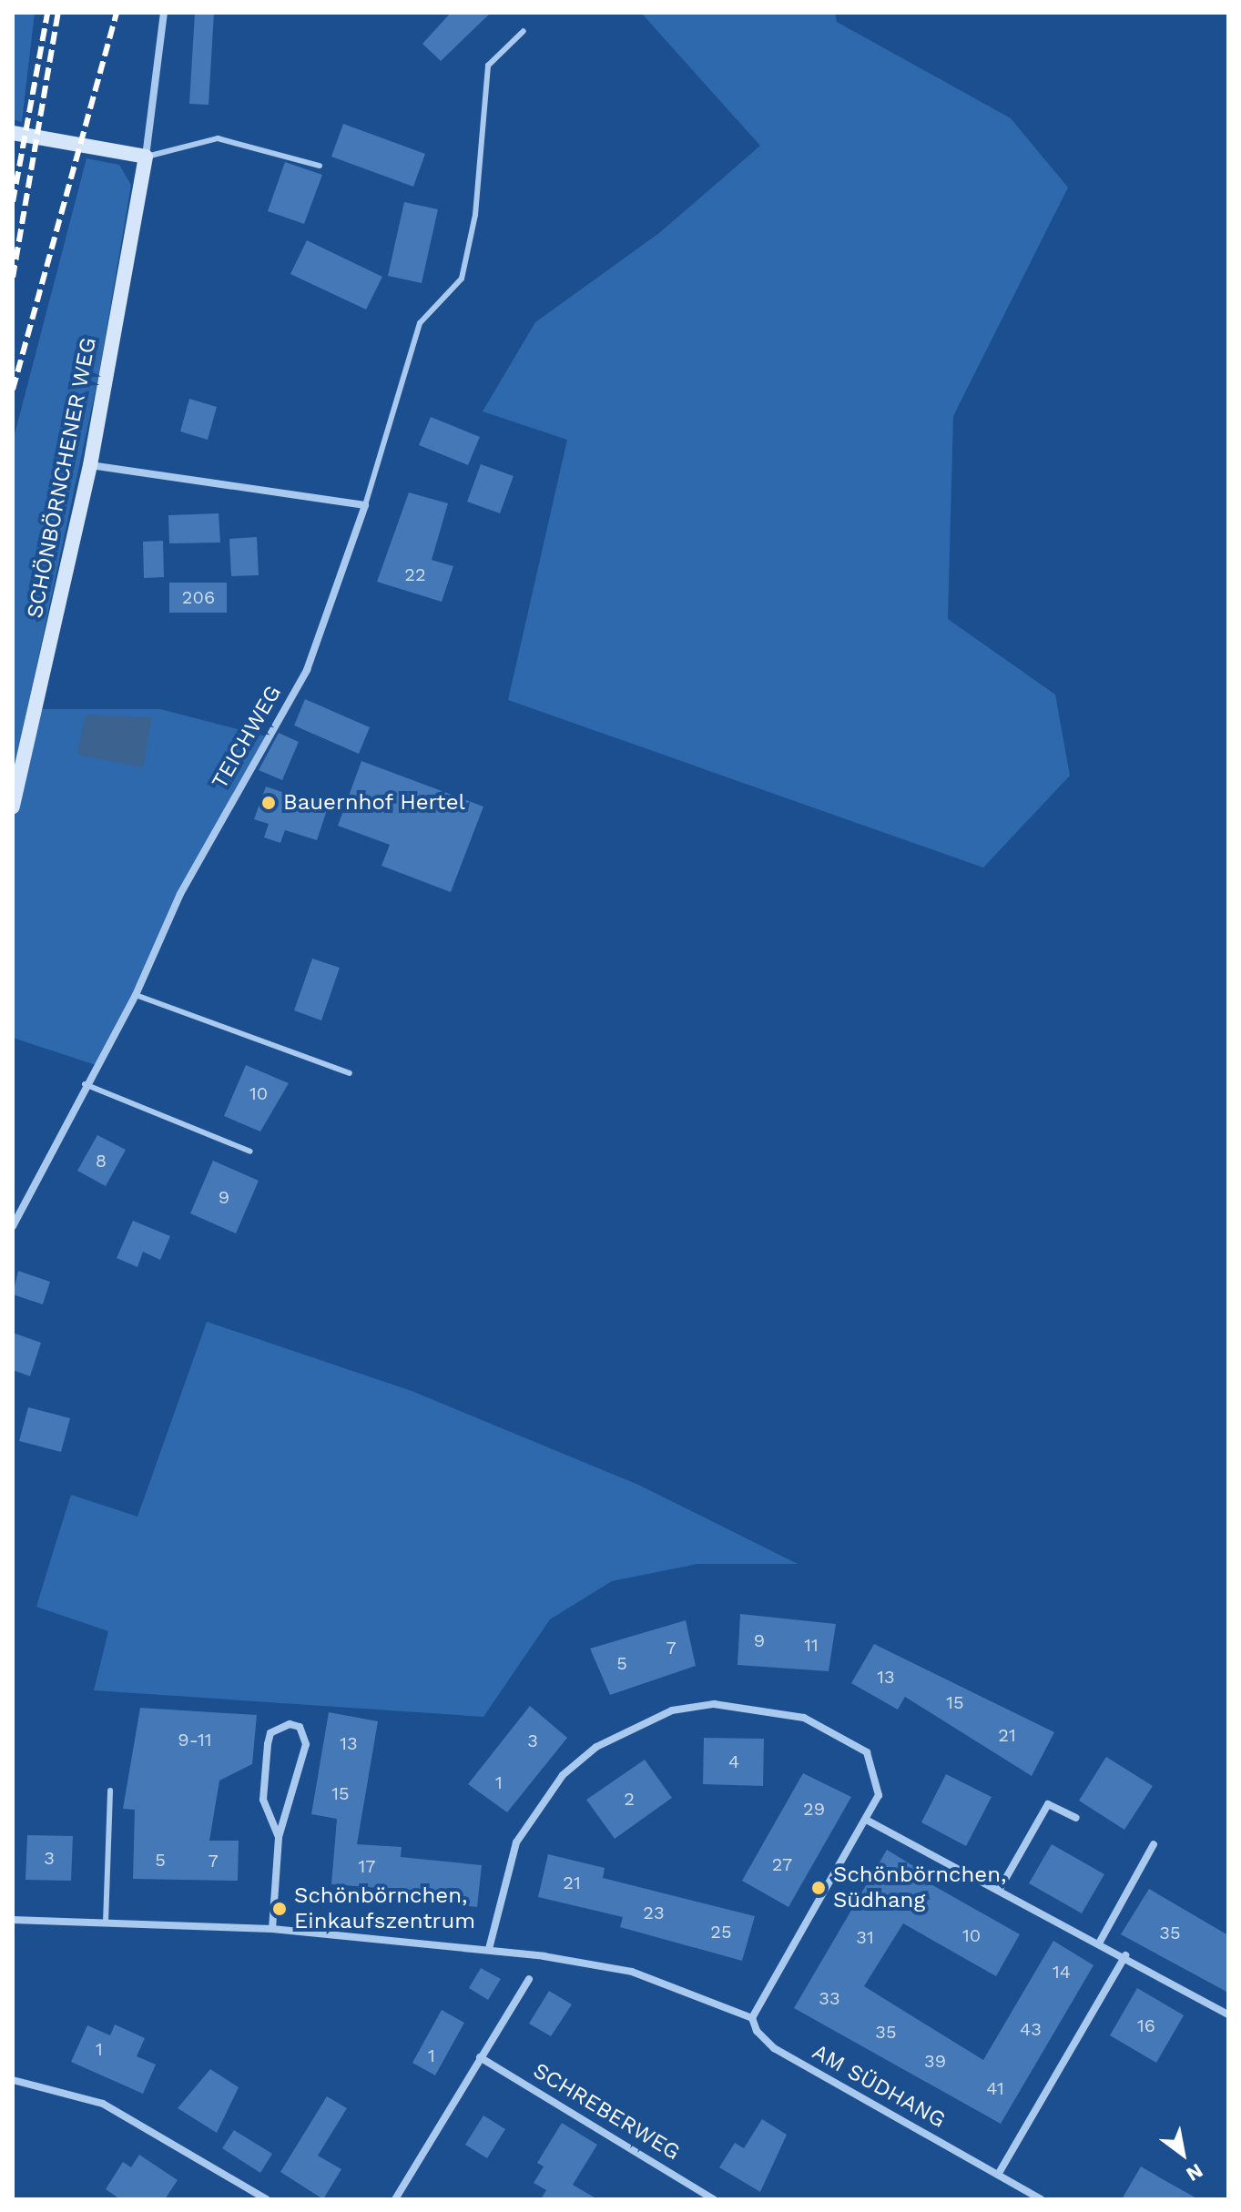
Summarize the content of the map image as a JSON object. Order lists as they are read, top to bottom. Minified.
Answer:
{"streets":{"street":["SCHÖNBÖRNCHENER WEG","TEICHWEG","AM SÜDHANG","SCHREBERWEG"]},"places":["Bauernhof Hertel","Schönbörnchen, Südhang","Schönbörnchen, Einkaufszentrum"],"house_numbers":["22","206","10","8","9","9","11","7","5","13","15","21","9-11","3","13","4","1","15","2","29","3","5","7","27","17","21","23","25","35","10","31","14","33","16","43","35","1","1","39","41"],"north":"bottom right"}
